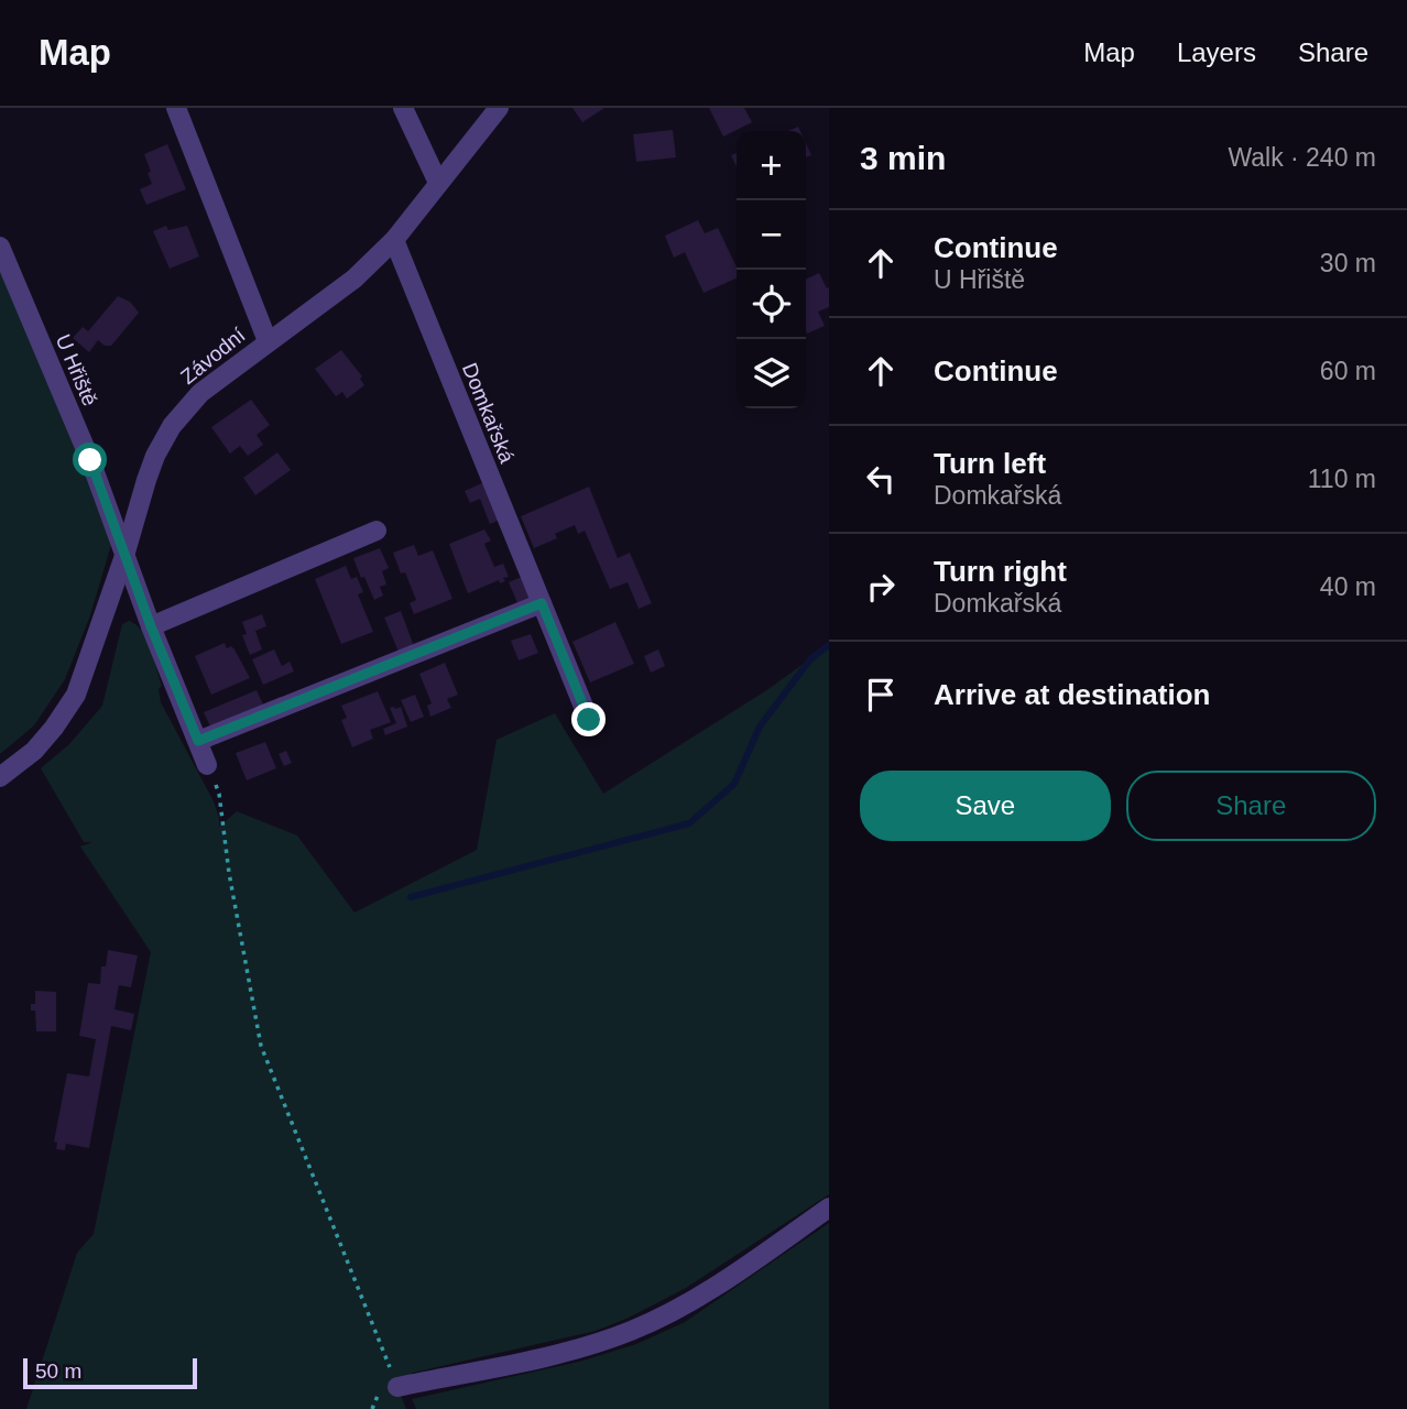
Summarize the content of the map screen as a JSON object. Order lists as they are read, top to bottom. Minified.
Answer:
{"streets":{"street":["Závodní","U Hřiště","Domkařská"]},"crossings":[["Závodní","U Hřiště"],["Závodní","Domkařská"]],"scale_bar":"50 m","page":{"header":"Map","nav":["Map","Layers","Share"],"heading":["3 min","Walk · 240 m"],"map_buttons":["+","−"],"list":[["Continue","U Hřiště","30 m"],["Continue","60 m"],["Turn left","Domkařská","110 m"],["Turn right","Domkařská","40 m"],"Arrive at destination"],"buttons":["Save","Share"],"scale":"50 m"}}
